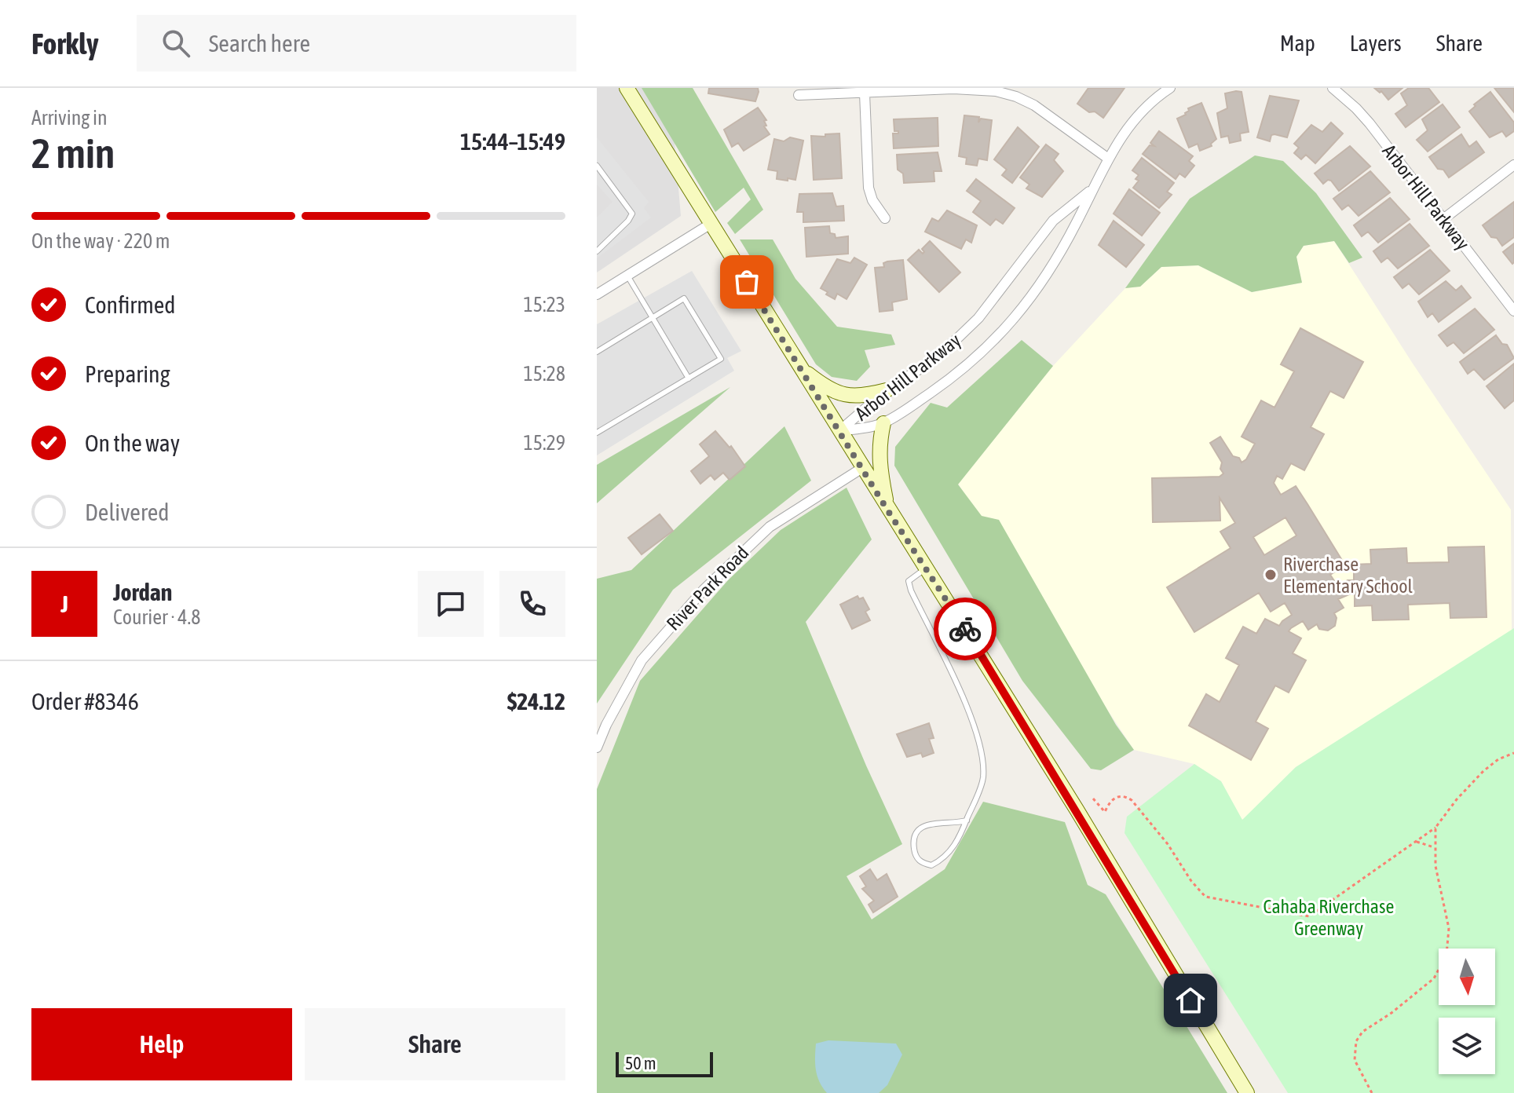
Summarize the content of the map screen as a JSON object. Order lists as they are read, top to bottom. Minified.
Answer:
{"streets":{"street":["Arbor Hill Parkway","River Park Road"]},"parks":["Cahaba Riverchase Greenway"],"places":["Riverchase Elementary School"],"scale_bar":"50 m","north":"bottom","page":{"header":"Forkly","search":"Search here","nav":["Map","Layers","Share"],"heading":["2 min","Arriving in","15:44–15:49"],"panel":["Jordan","Courier · 4.8","Order #8346","$24.12"],"bar":"On the way · 220 m","list":[["Confirmed","15:23"],["Preparing","15:28"],["On the way","15:29"],"Delivered"],"round":"J","buttons":["Help","Share"],"scale":"50 m"}}
